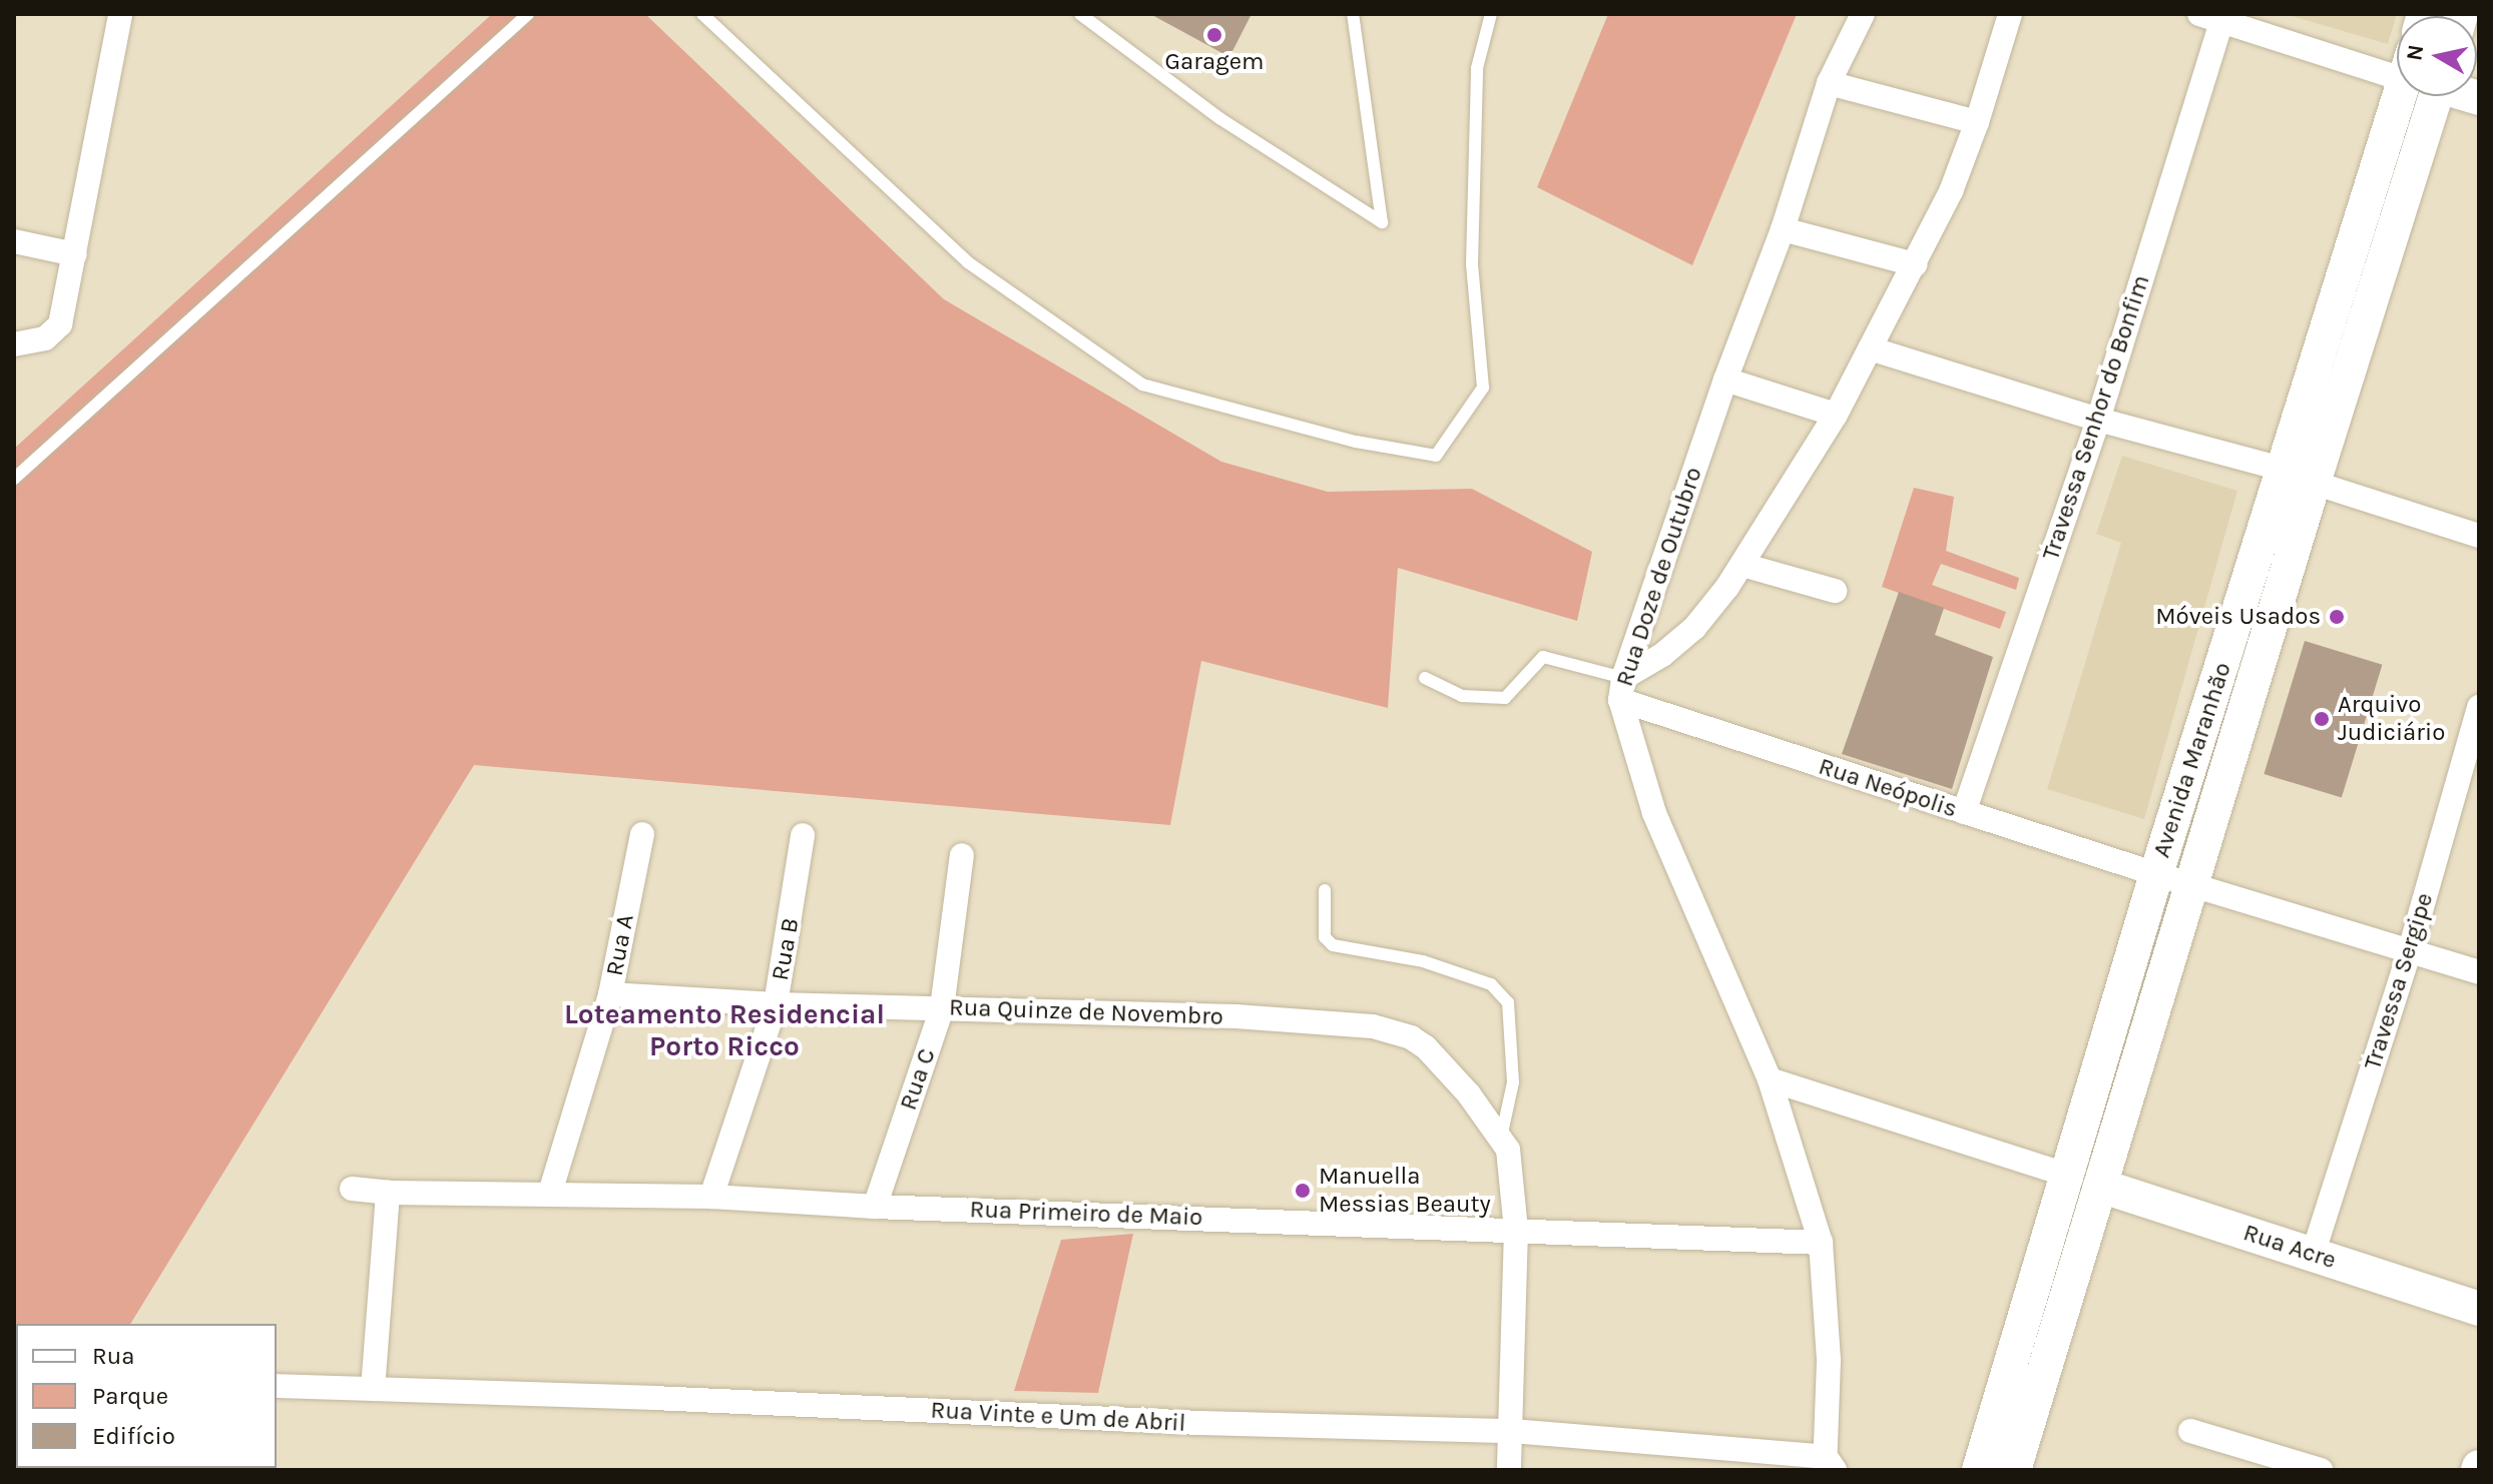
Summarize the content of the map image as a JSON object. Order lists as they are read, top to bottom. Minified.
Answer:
{"streets":{"main road":["Avenida Maranhão","Rua Acre"],"street":["Travessa Senhor do Bonfim","Rua Doze de Outubro","Rua Neópolis","Rua A","Rua B","Travessa Sergipe","Rua Quinze de Novembro","Rua C","Rua Primeiro de Maio","Rua Vinte e Um de Abril"]},"crossings":[["Travessa Senhor do Bonfim","Rua Neópolis"],["Rua Doze de Outubro","Rua Neópolis"],["Rua Doze de Outubro","Rua Primeiro de Maio"],["Rua Doze de Outubro","Rua Acre"],["Rua Doze de Outubro","Rua Vinte e Um de Abril"],["Avenida Maranhão","Rua Neópolis"],["Avenida Maranhão","Rua Acre"],["Rua A","Rua Quinze de Novembro"],["Rua A","Rua Primeiro de Maio"],["Rua B","Rua Quinze de Novembro"],["Rua B","Rua Primeiro de Maio"],["Travessa Sergipe","Rua Acre"],["Rua Quinze de Novembro","Rua C"],["Rua C","Rua Primeiro de Maio"]],"districts":["Loteamento Residencial Porto Ricco"],"places":["Garagem","Móveis Usados","Arquivo Judiciário","Manuella Messias Beauty"],"legend":["Rua","Parque","Edifício"],"north":"left"}
